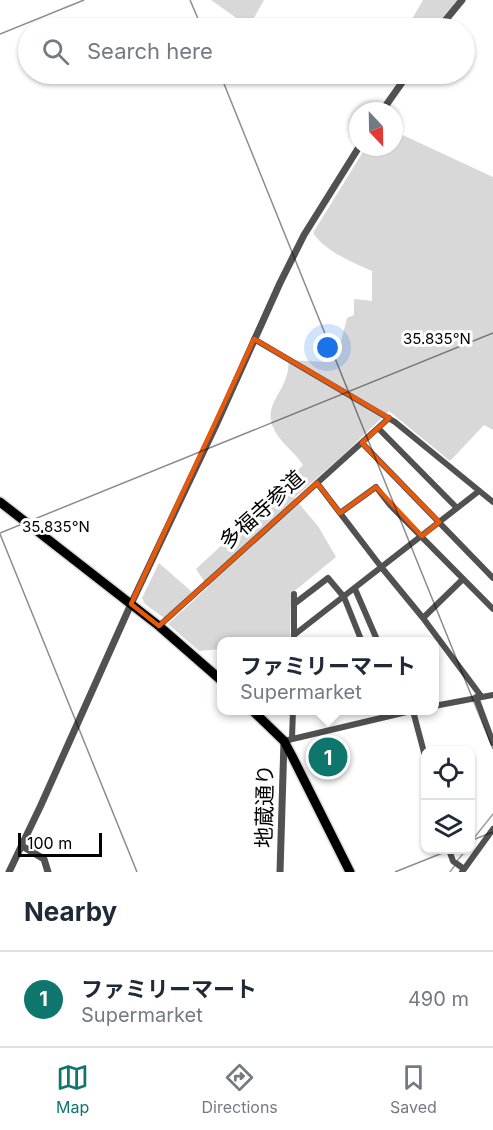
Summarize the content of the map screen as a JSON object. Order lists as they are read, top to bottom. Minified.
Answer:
{"streets":{"street":["多福寺参道","地蔵通り"]},"scale_bar":"100 m","north":"bottom","page":{"search":"Search here","popup":["ファミリーマート","Supermarket"],"pins":"1","scale":"100 m","heading":"Nearby","list":[{"mark":"1","name":"ファミリーマート","note":"Supermarket","value":"490 m"}],"nav":["Map","Directions","Saved"]},"coordinates":["35.835°N"]}
